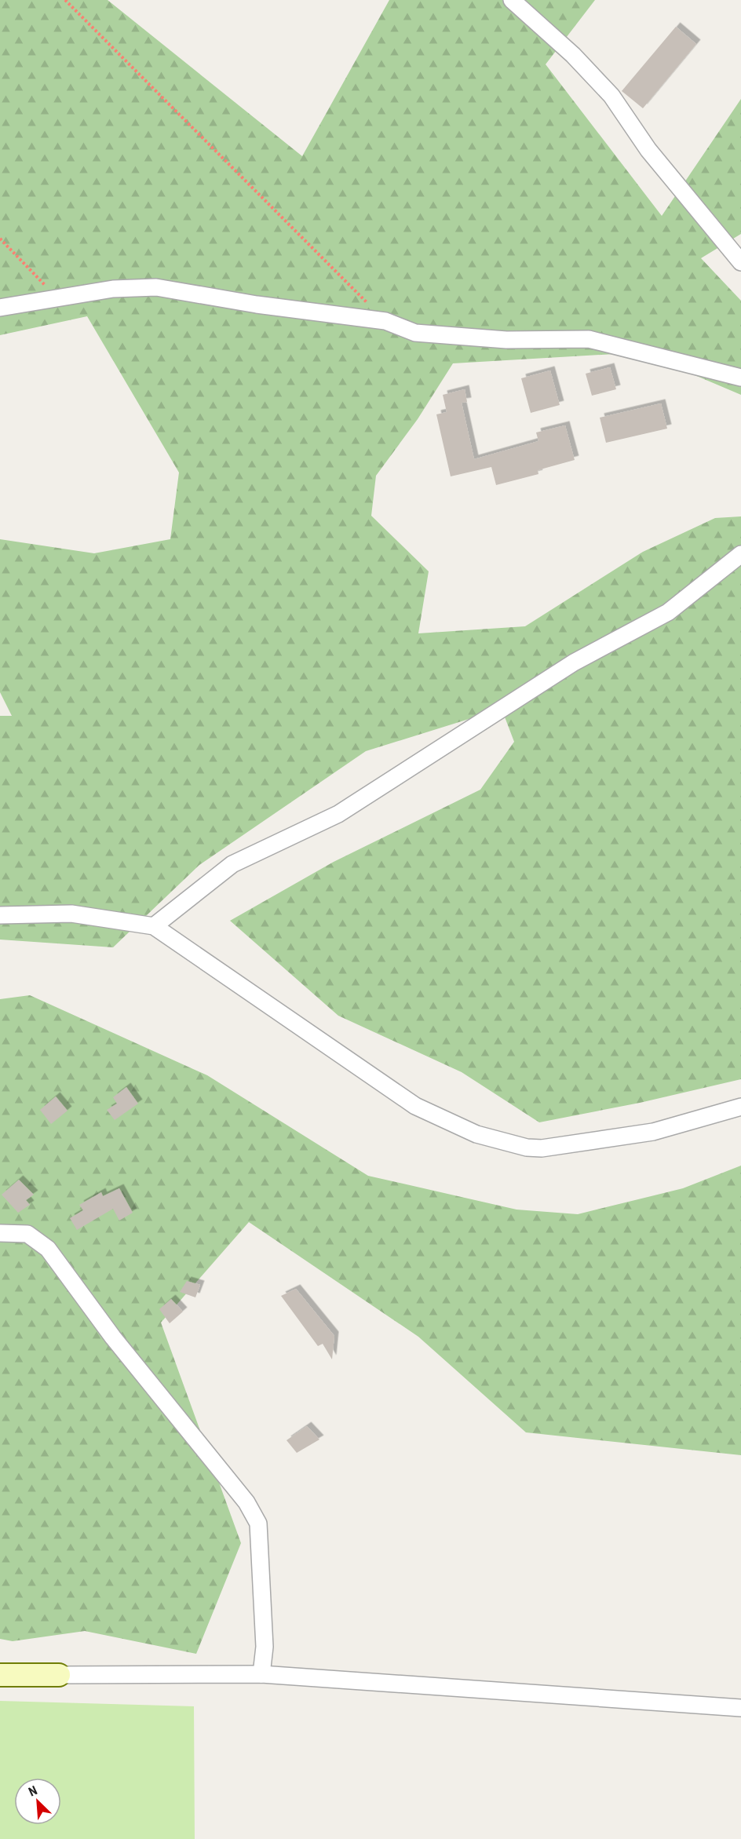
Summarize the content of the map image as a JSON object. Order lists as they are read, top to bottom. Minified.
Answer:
{"north":"top left"}
